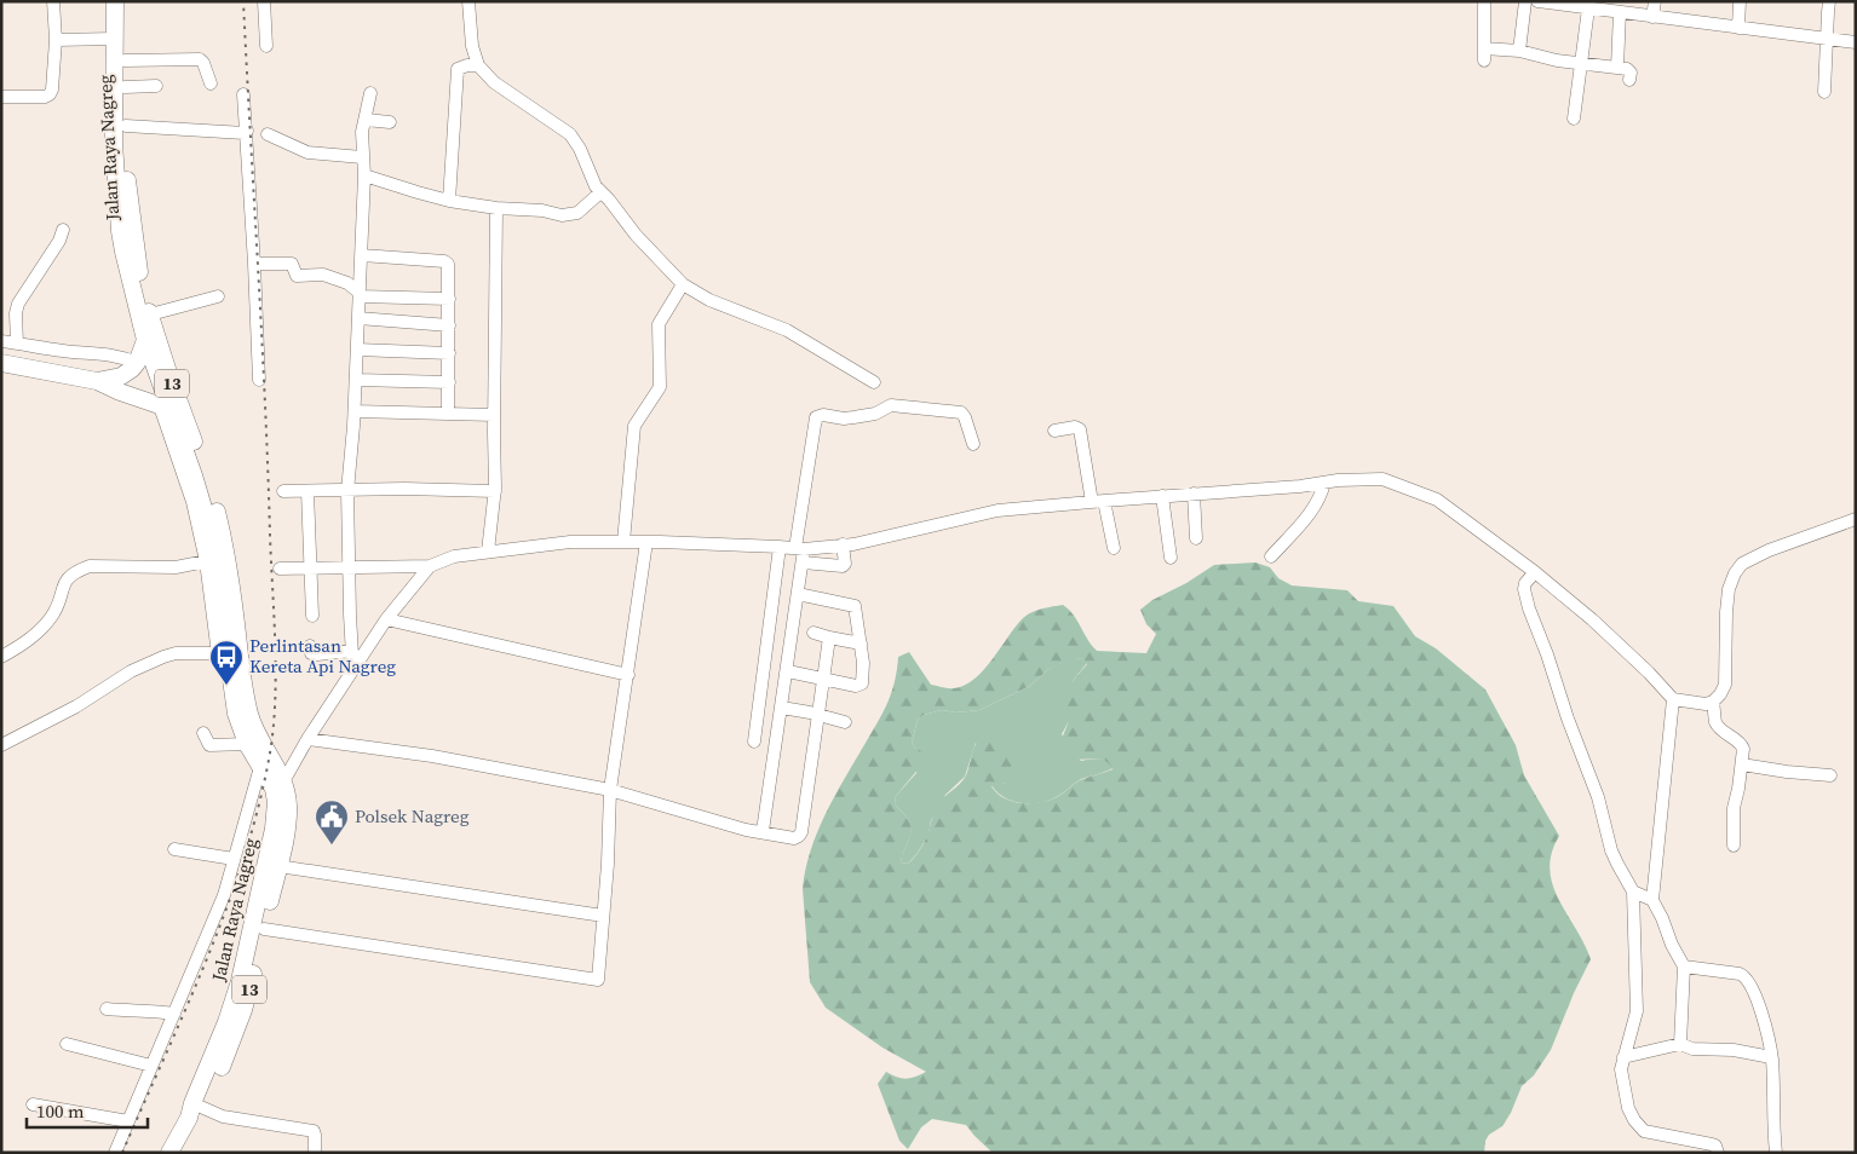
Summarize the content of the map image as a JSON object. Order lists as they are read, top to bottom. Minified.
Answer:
{"streets":{"highway":["Jalan Raya Nagreg","13"]},"crossings":[["Jalan Raya Nagreg","13"]],"places":{"bus stop":["Perlintasan Kereta Api Nagreg"],"public building":["Polsek Nagreg"]},"scale_bar":"100 m"}
